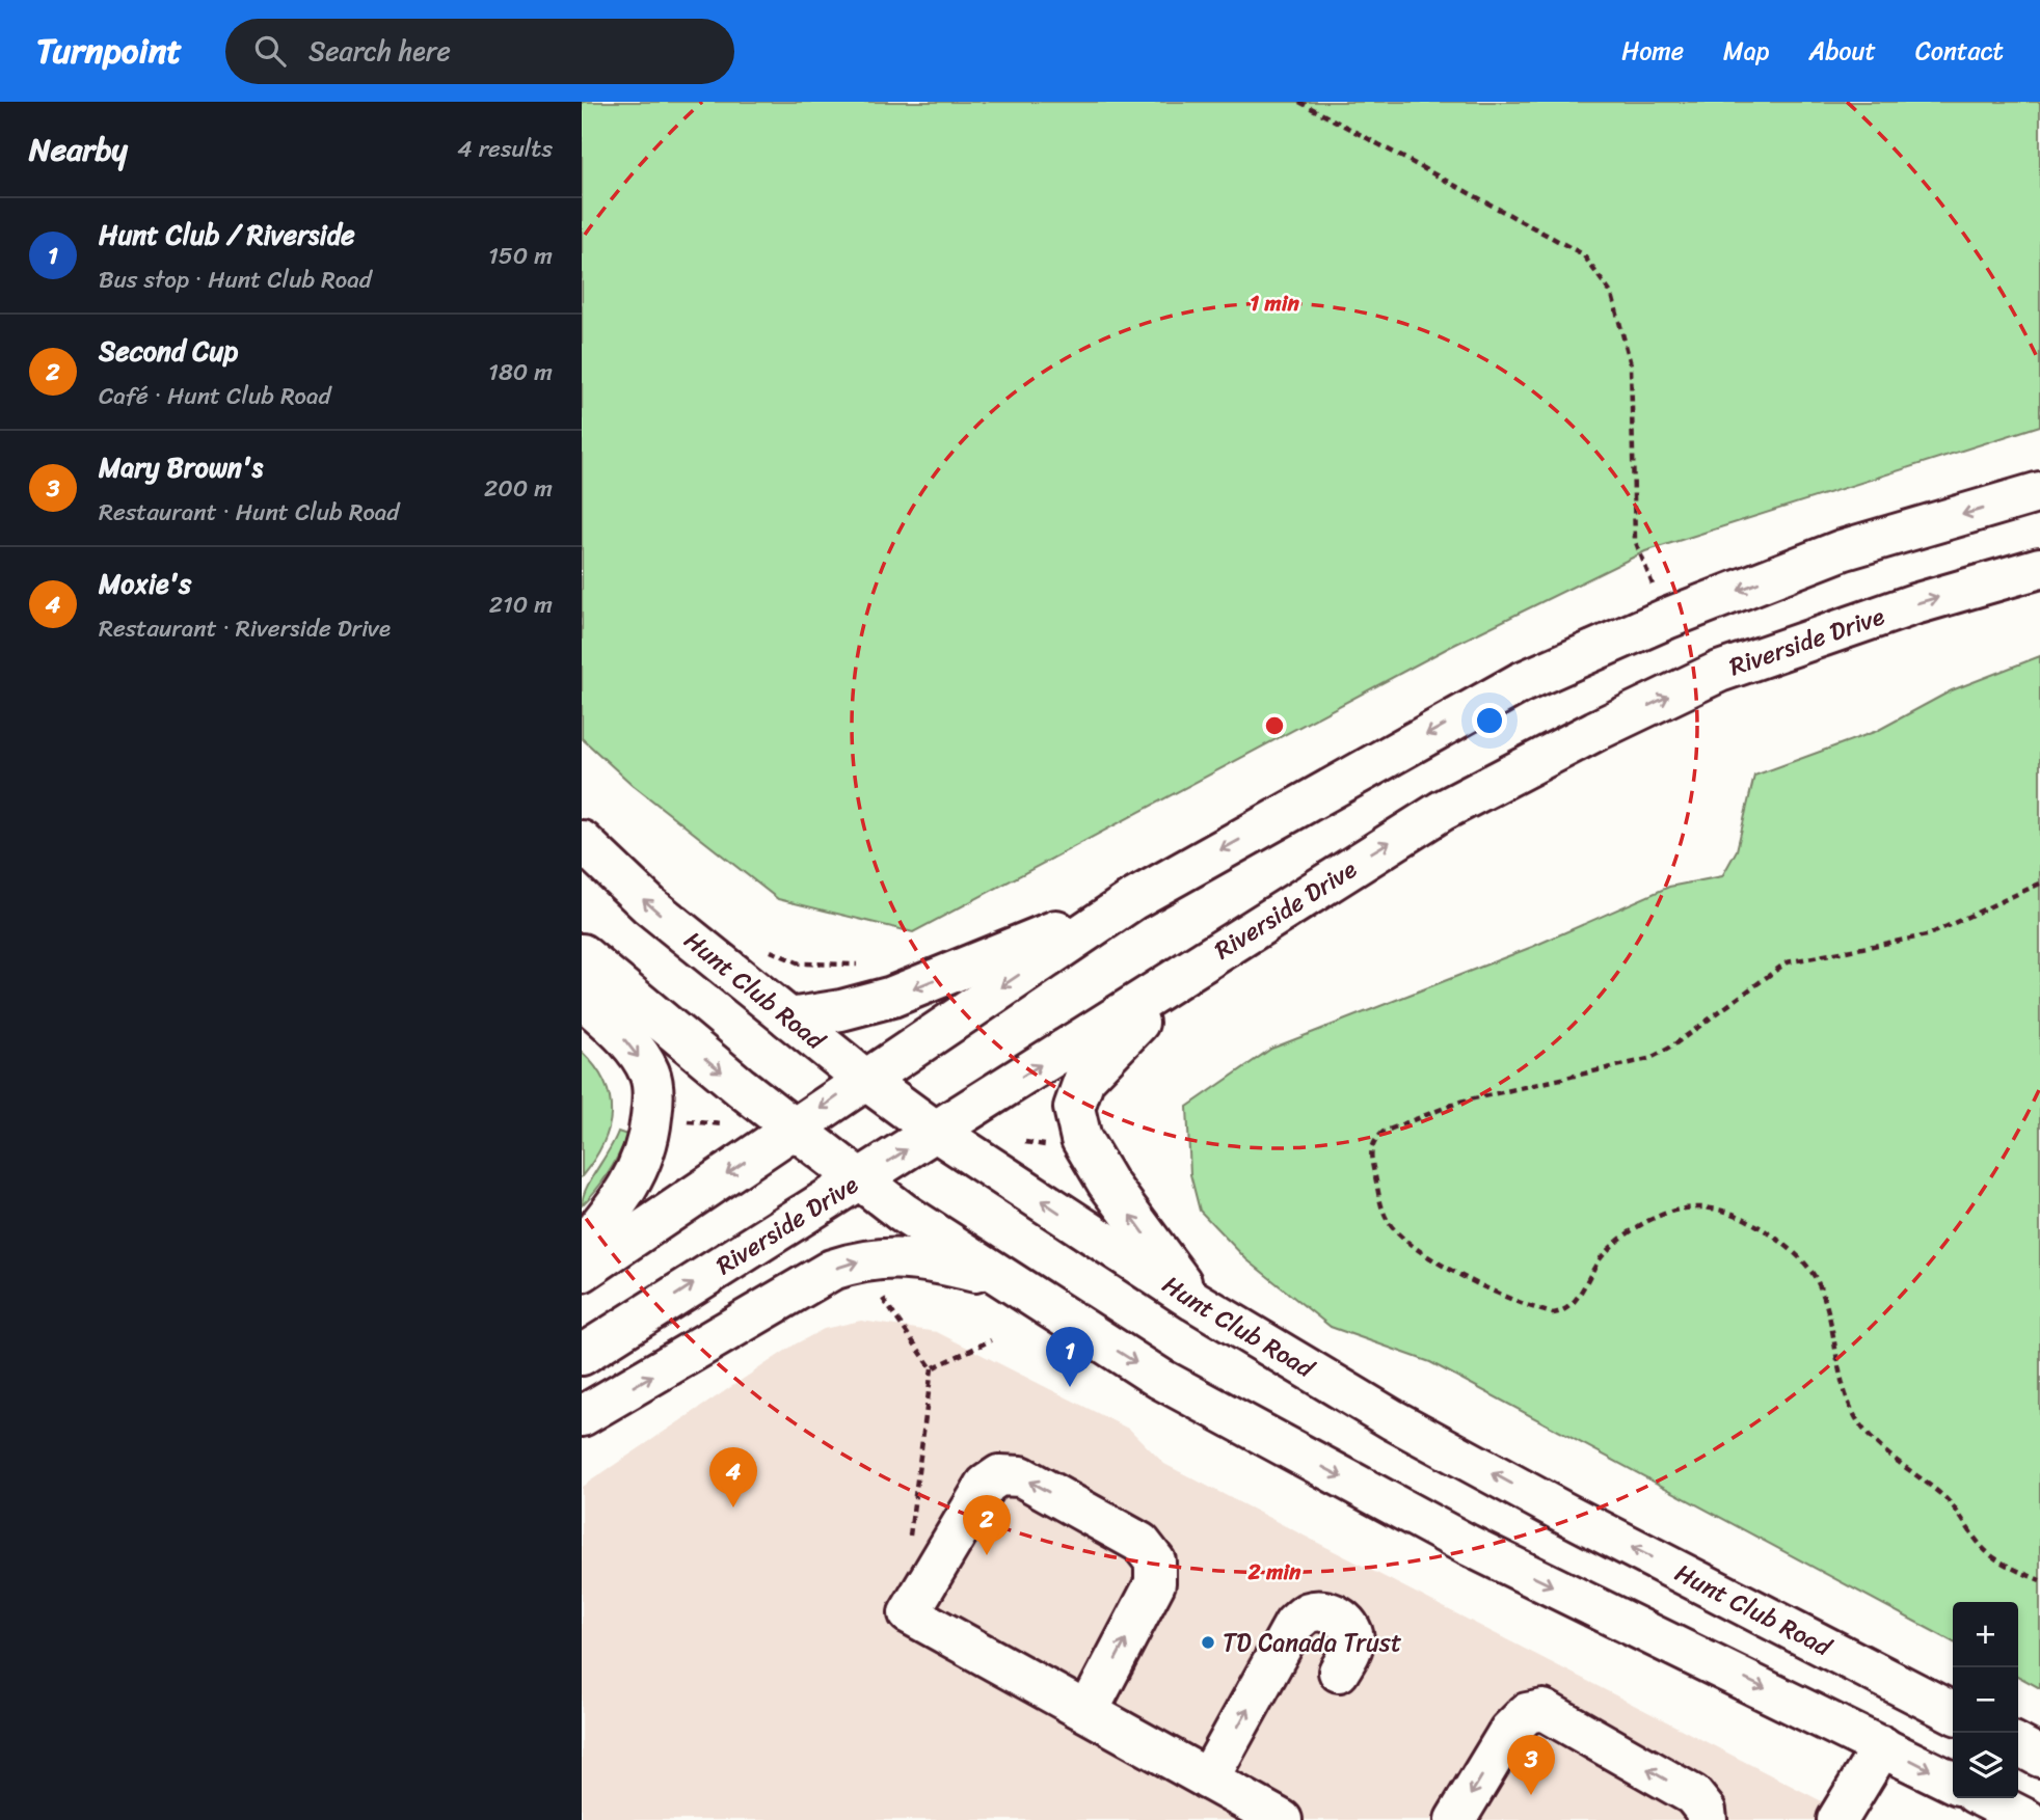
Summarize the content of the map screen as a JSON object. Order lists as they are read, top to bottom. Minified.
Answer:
{"streets":{"main road":["Riverside Drive","Hunt Club Road"]},"crossings":[["Riverside Drive","Hunt Club Road"]],"places":["TD Canada Trust"],"page":{"header":"Turnpoint","search":"Search here","nav":["Home","Map","About","Contact"],"heading":["Nearby","4 results"],"list":[{"mark":"1","name":"Hunt Club / Riverside","note":"Bus stop · Hunt Club Road","value":"150 m"},{"mark":"2","name":"Second Cup","note":"Café · Hunt Club Road","value":"180 m"},{"mark":"3","name":"Mary Brown's","note":"Restaurant · Hunt Club Road","value":"200 m"},{"mark":"4","name":"Moxie's","note":"Restaurant · Riverside Drive","value":"210 m"}],"pins":["1","4","2","3"],"map_buttons":["+","−"]},"rings":["1 min","2 min"]}
